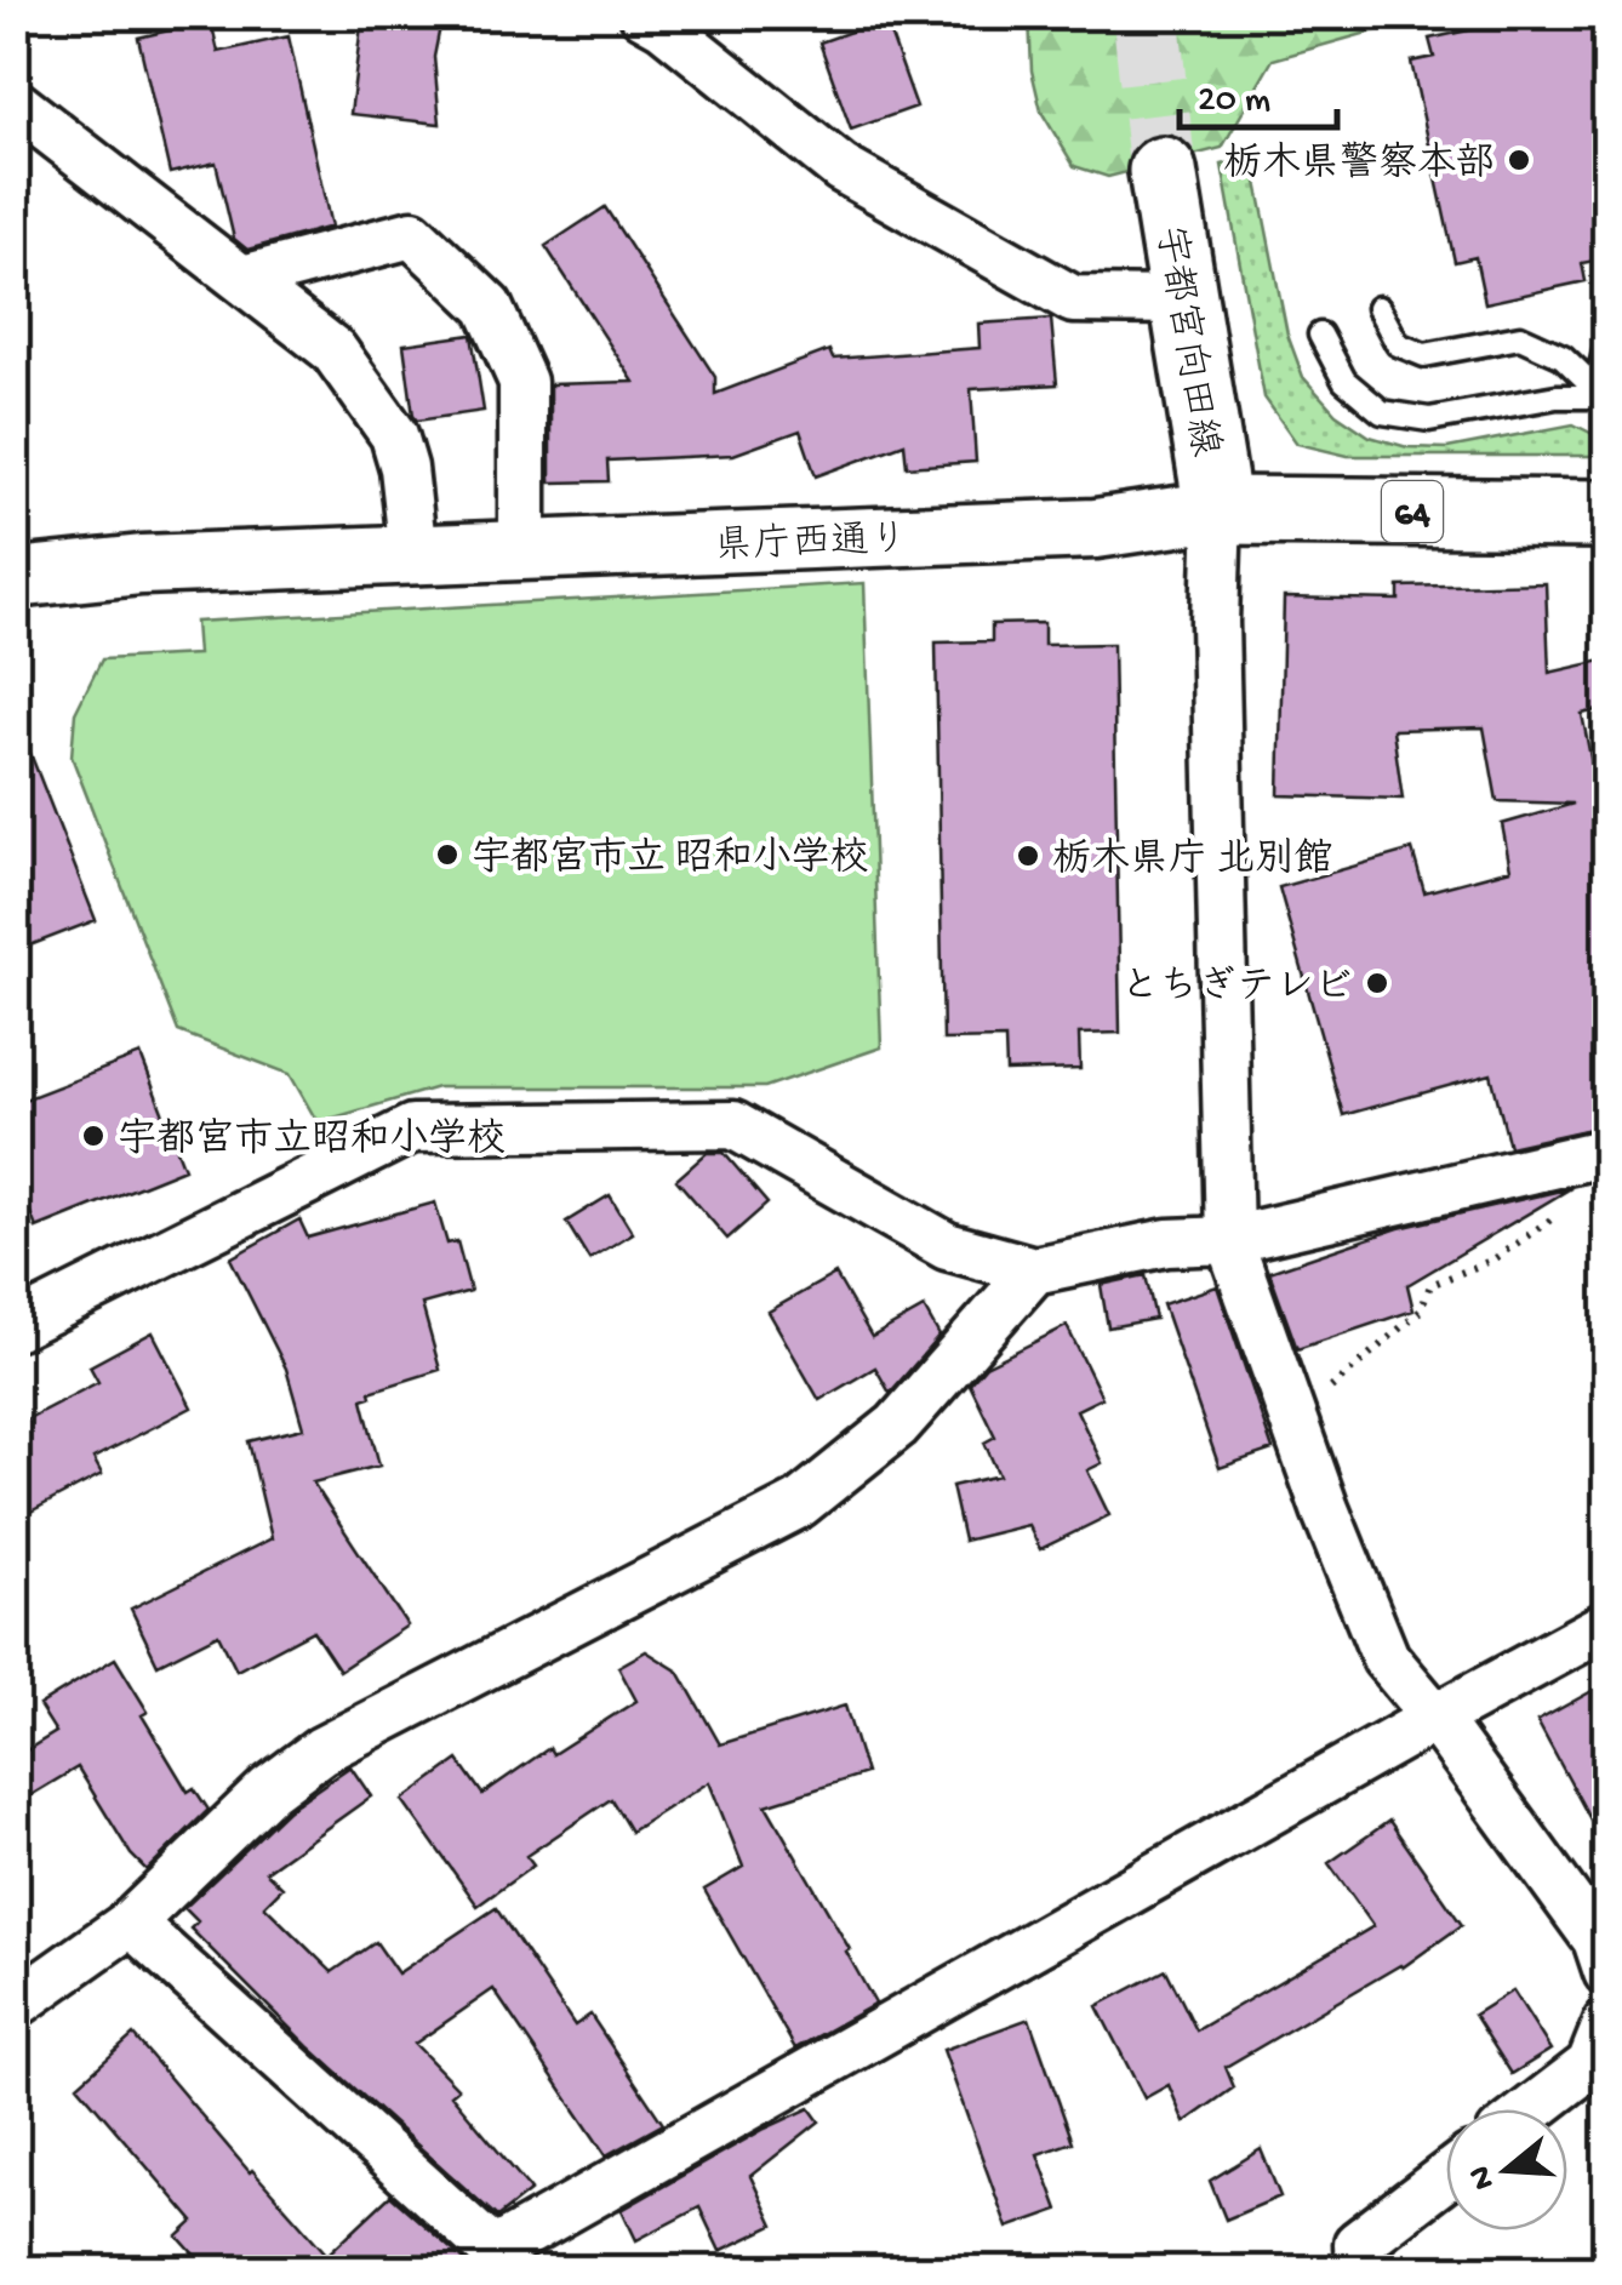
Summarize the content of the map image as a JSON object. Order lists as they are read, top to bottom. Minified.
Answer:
{"streets":{"main road":["宇都宮向田線","64","県庁西通り"]},"crossings":[["宇都宮向田線","県庁西通り"]],"places":["栃木県警察本部","宇都宮市立 昭和小学校","栃木県庁 北別館","とちぎテレビ","宇都宮市立昭和小学校"],"scale_bar":"20 m","north":"left"}
